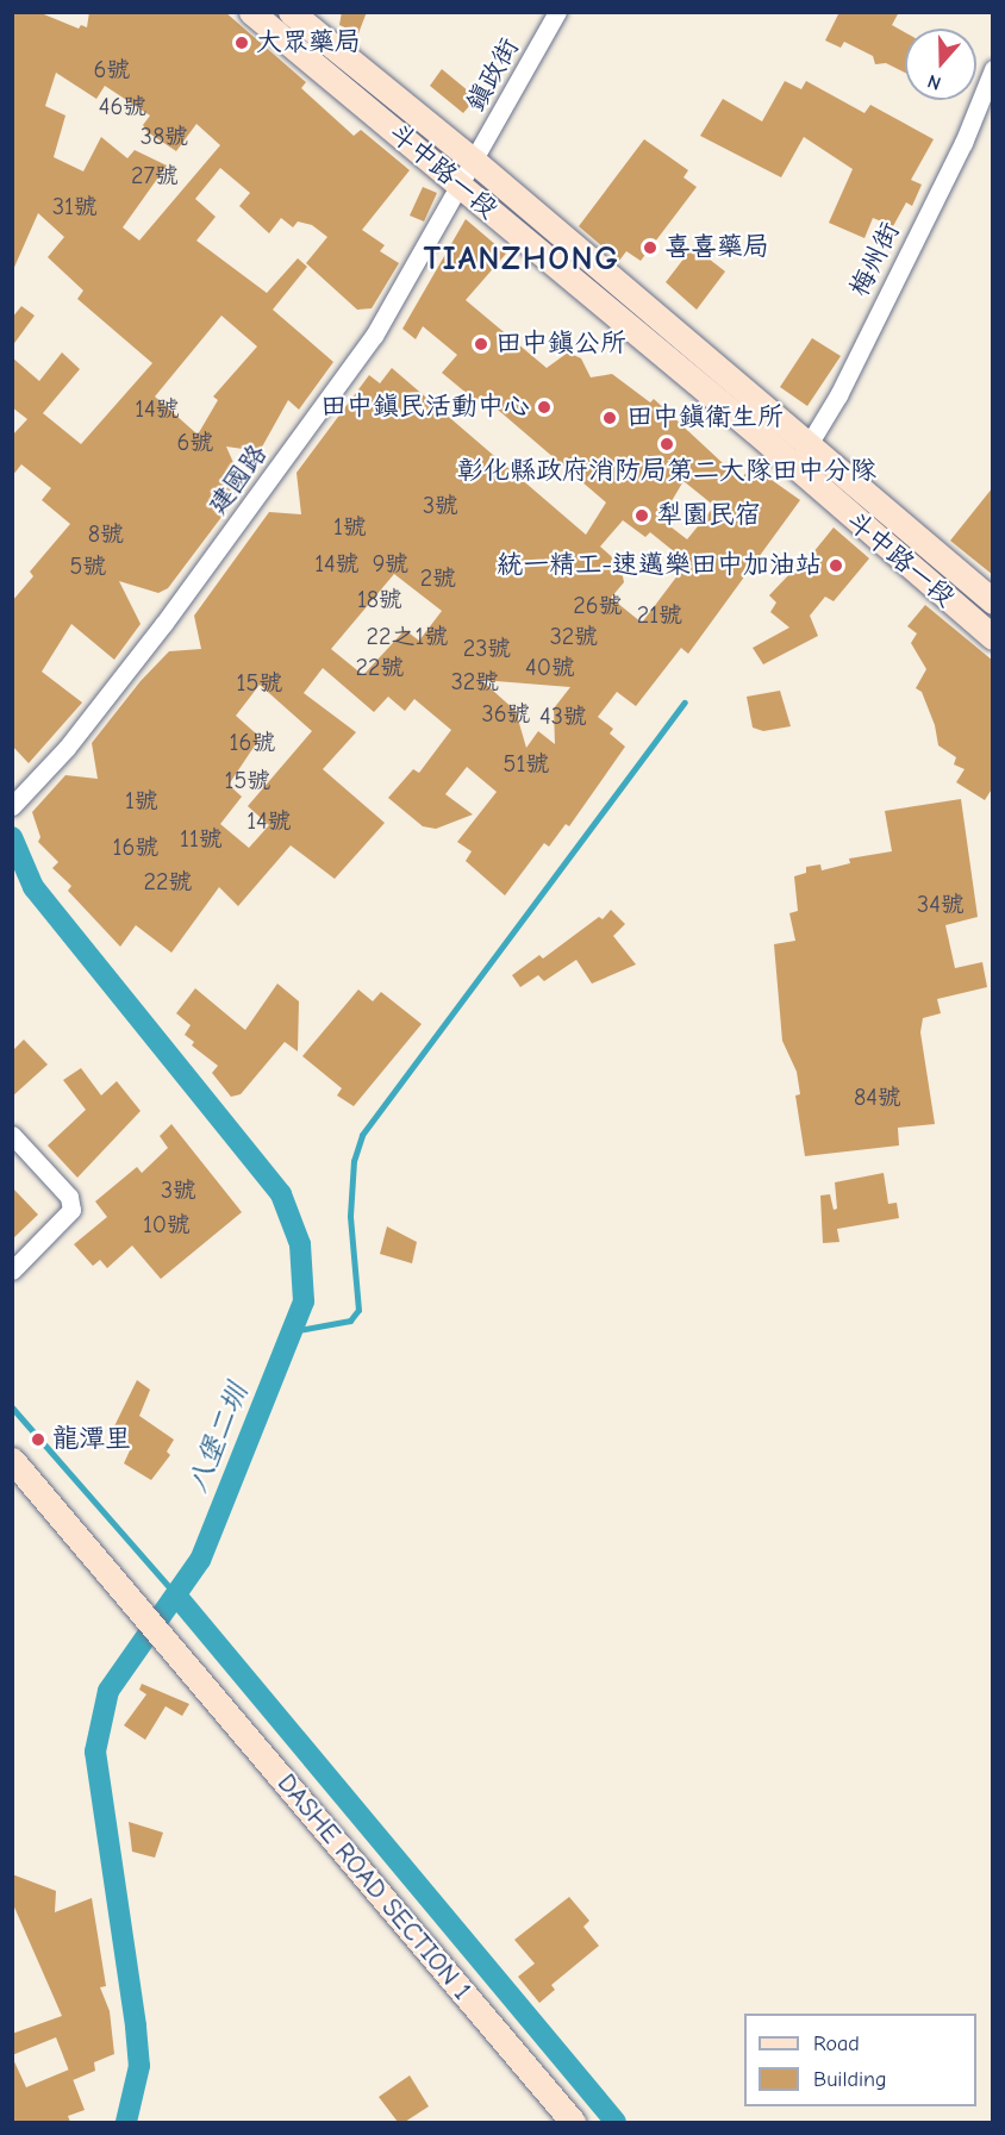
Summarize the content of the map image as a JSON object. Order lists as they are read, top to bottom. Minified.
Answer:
{"streets":{"main road":["斗中路一段","DASHE ROAD SECTION 1"],"street":["鎮政街","梅州街","建國路"]},"crossings":[["鎮政街","斗中路一段"],["鎮政街","建國路"],["斗中路一段","梅州街"],["斗中路一段","建國路"]],"districts":["TIANZHONG"],"water":["八堡二圳"],"places":["大眾藥局","喜喜藥局","田中鎮公所","田中鎮民活動中心","田中鎮衛生所","彰化縣政府消防局第二大隊田中分隊","犁園民宿","統一精工-速邁樂田中加油站","龍潭里"],"house_numbers":["6號","46號","38號","27號","31號","14號","6號","3號","1號","8號","14號","9號","5號","2號","18號","26號","21號","22之1號","32號","23號","22號","40號","32號","15號","36號","43號","16號","51號","15號","1號","14號","11號","16號","22號","34號","84號","3號","10號"],"legend":["Road","Building"],"north":"bottom"}
